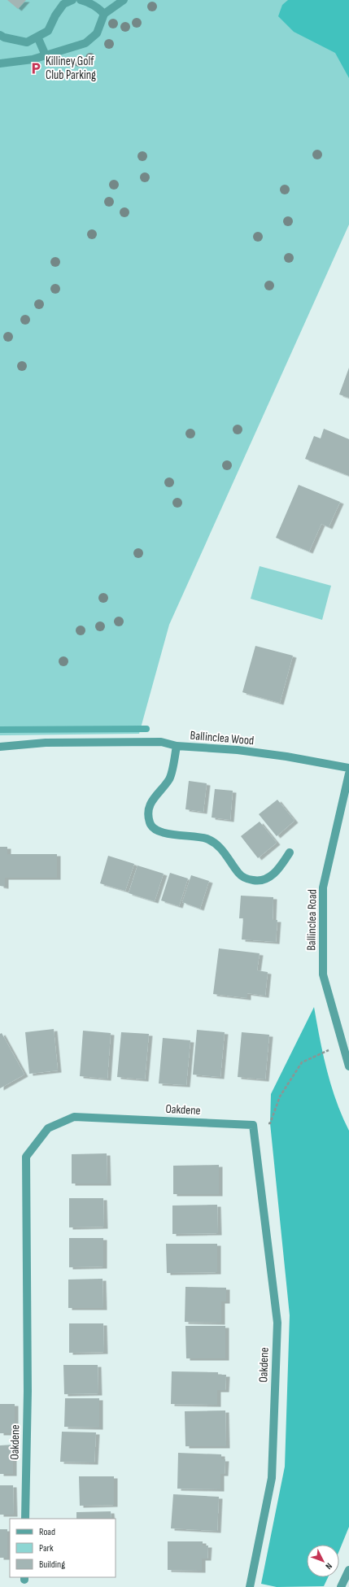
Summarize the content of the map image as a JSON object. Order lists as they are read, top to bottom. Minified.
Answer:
{"streets":{"street":["Ballinclea Wood","Ballinclea Road","Oakdene"]},"places":{"parking":["Killiney Golf Club Parking"]},"legend":["Road","Park","Building"],"north":"bottom right"}
